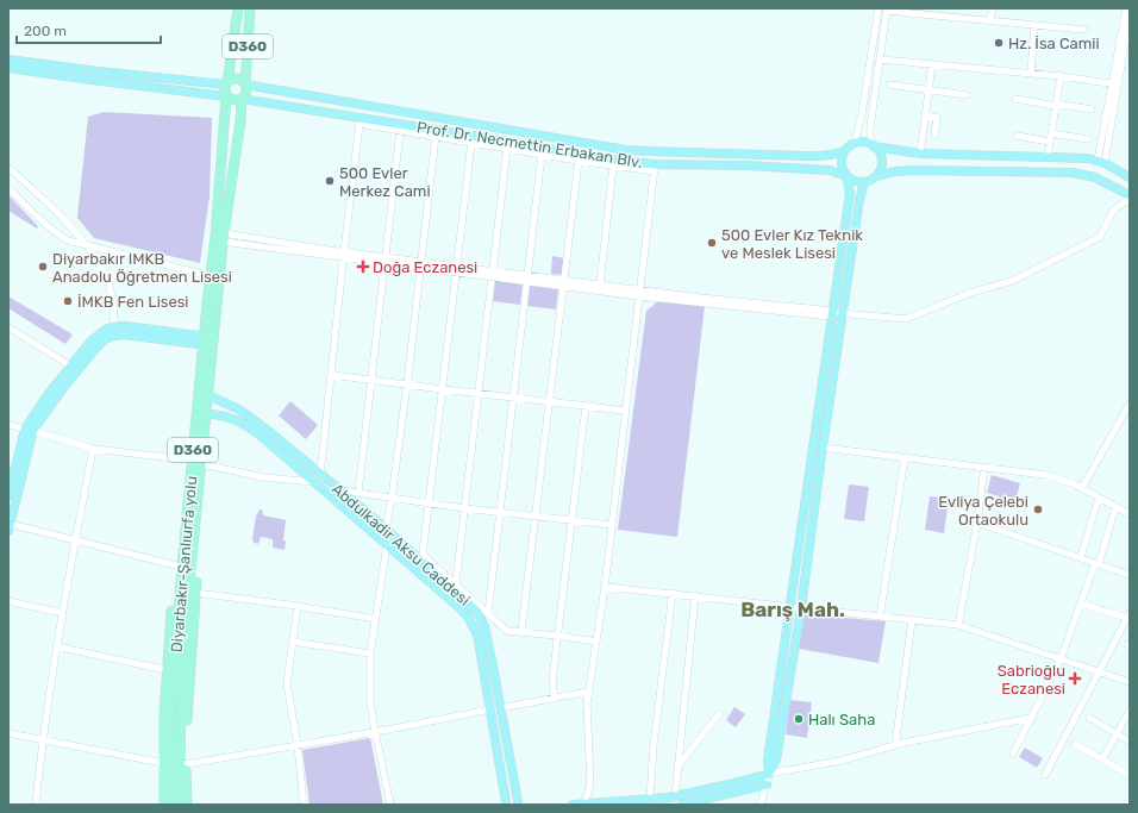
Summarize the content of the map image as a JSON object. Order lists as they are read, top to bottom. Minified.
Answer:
{"streets":{"highway":["D360","Diyarbakır-Şanlıurfa yolu"],"main road":["Prof. Dr. Necmettin Erbakan Blv.","Abdulkadir Aksu Caddesi"]},"crossings":[["D360","Prof. Dr. Necmettin Erbakan Blv."],["D360","Diyarbakır-Şanlıurfa yolu"],["Prof. Dr. Necmettin Erbakan Blv.","Diyarbakır-Şanlıurfa yolu"]],"districts":["Barış Mah."],"places":{"other":["Hz. İsa Camii","500 Evler Merkez Cami","500 Evler Kız Teknik ve Meslek Lisesi","Diyarbakır IMKB Anadolu Öğretmen Lisesi","İMKB Fen Lisesi","Evliya Çelebi Ortaokulu","Halı Saha"],"health":["Doğa Eczanesi","Sabrioğlu Eczanesi"]},"scale_bar":"200 m"}
